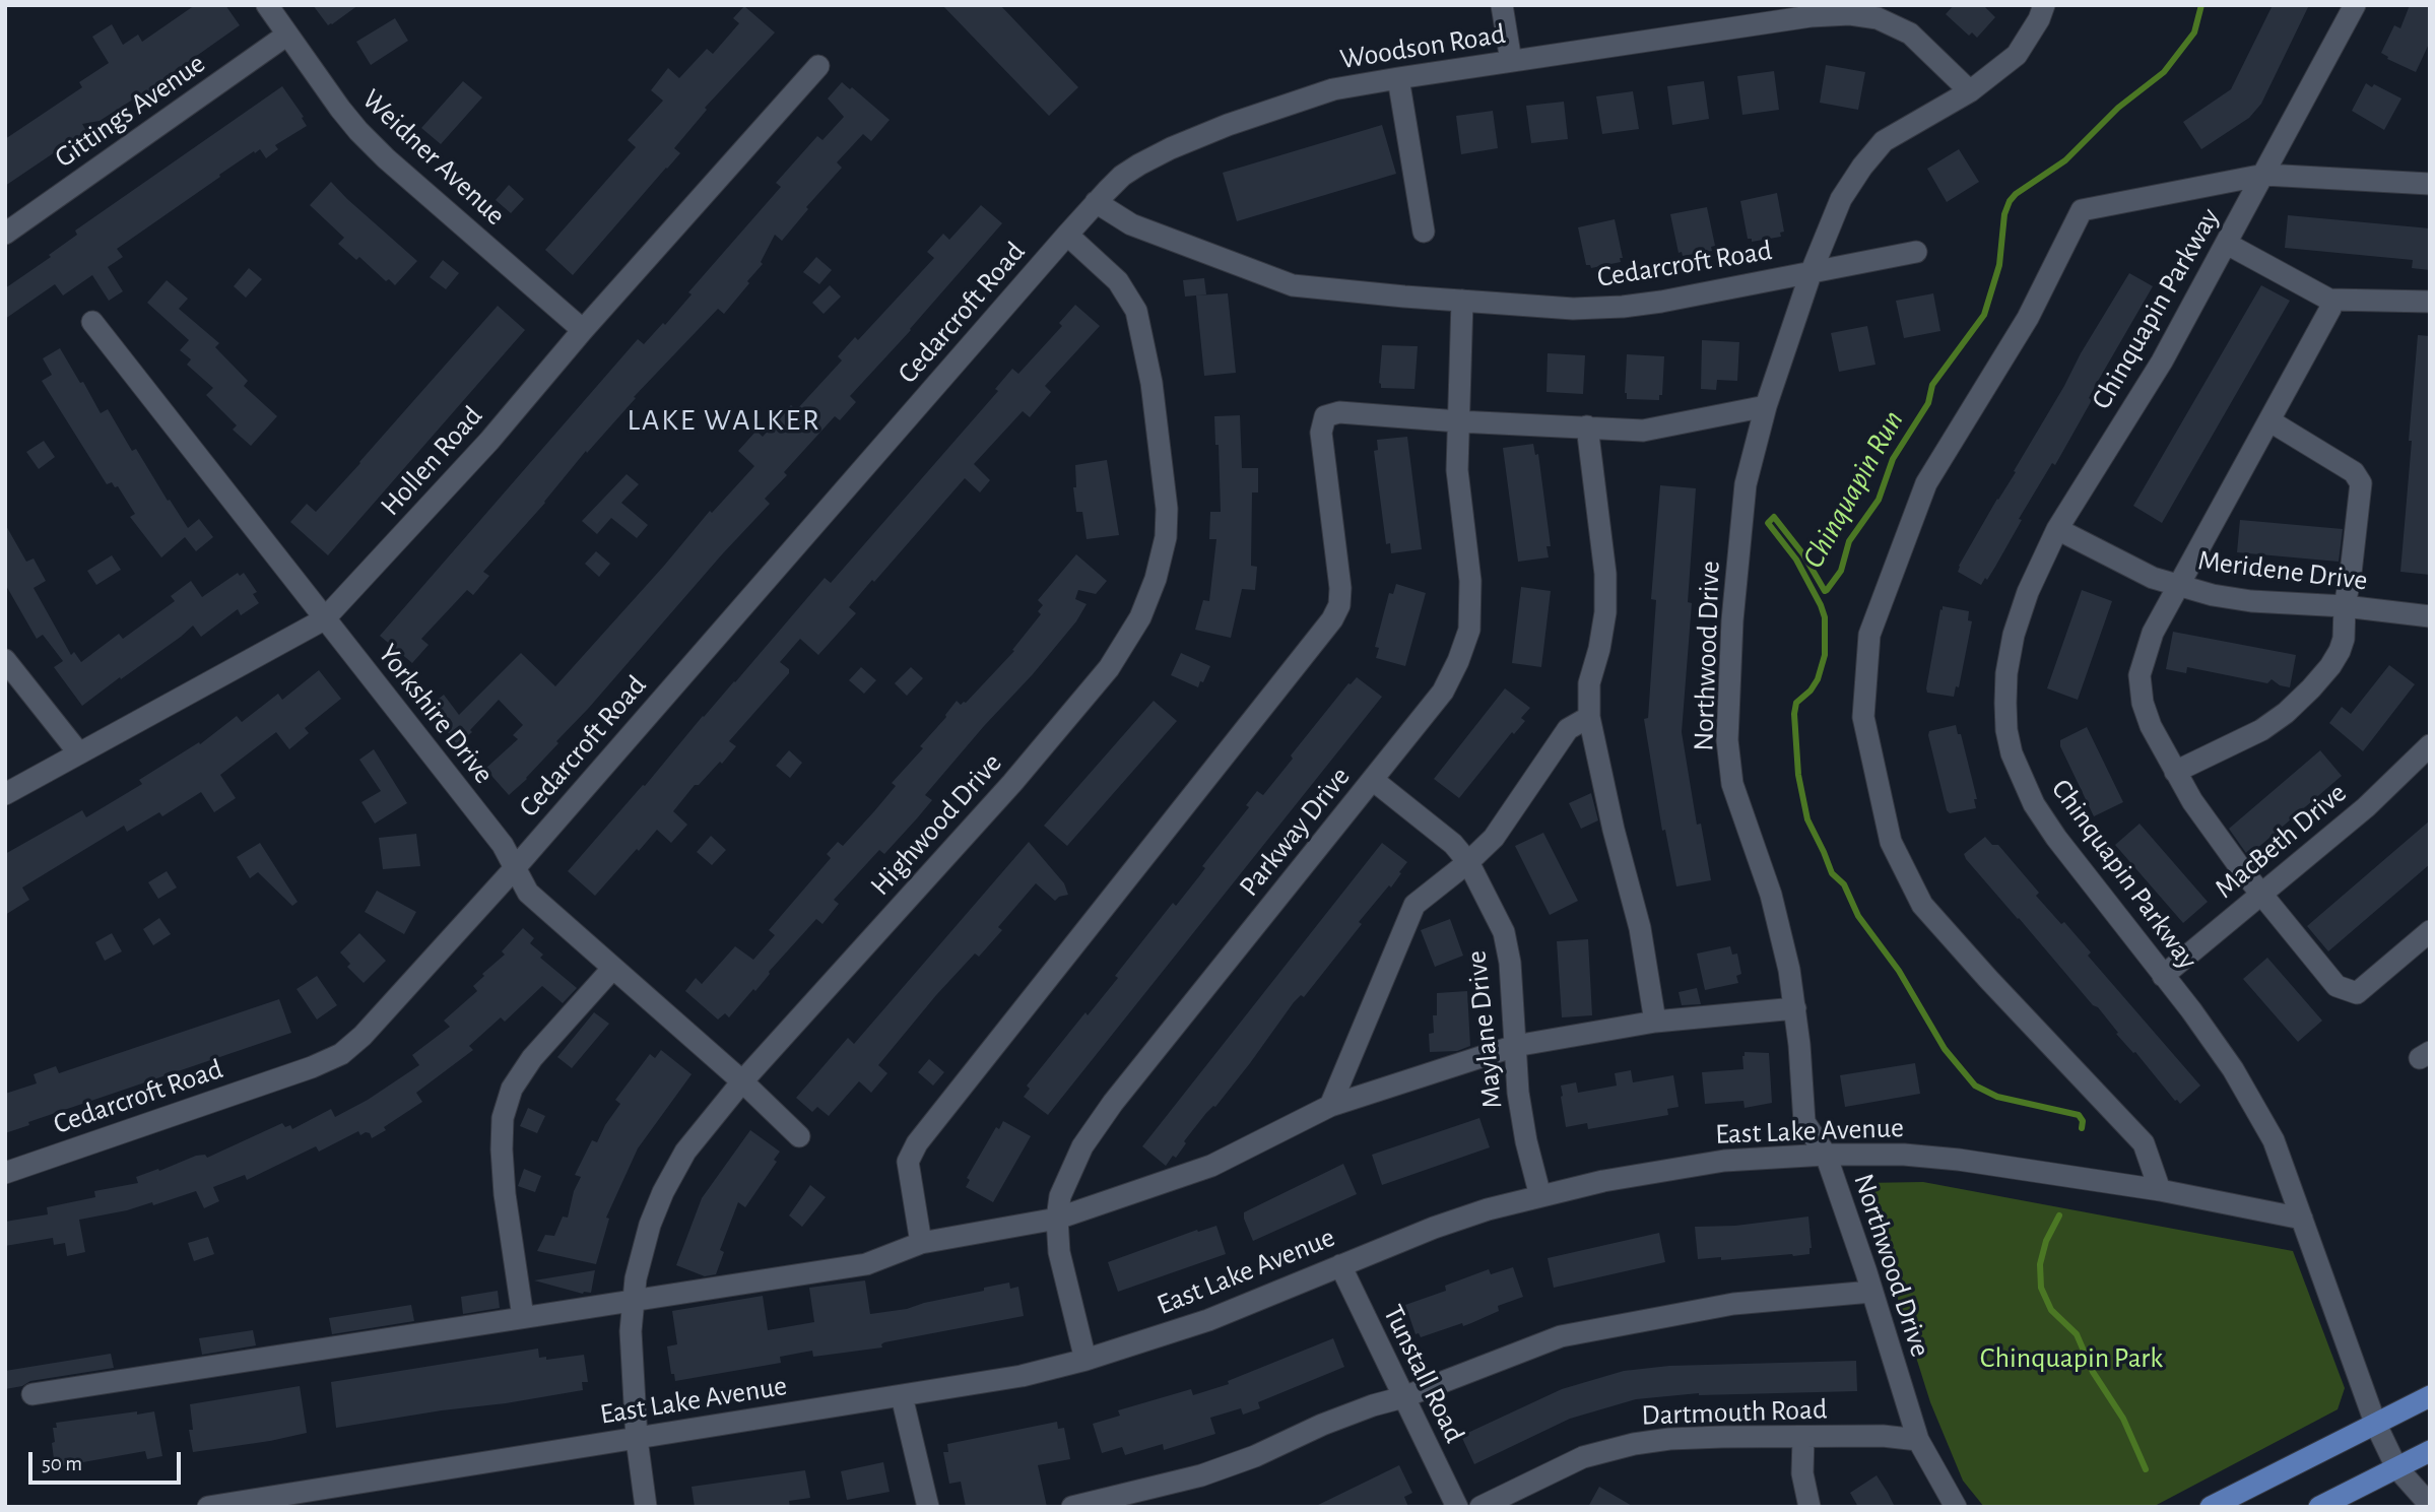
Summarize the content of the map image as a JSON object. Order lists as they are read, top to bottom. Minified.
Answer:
{"streets":{"street":["Woodson Road","Gittings Avenue","Weidner Avenue","Cedarcroft Road","Chinquapin Parkway","Hollen Road","Meridene Drive","Northwood Drive","Yorkshire Drive","Highwood Drive","Parkway Drive","MacBeth Drive","Maylane Drive","East Lake Avenue","Tunstall Road","Dartmouth Road"]},"crossings":[["Woodson Road","Cedarcroft Road"],["Woodson Road","Northwood Drive"],["Gittings Avenue","Weidner Avenue"],["Weidner Avenue","Hollen Road"],["Cedarcroft Road","Northwood Drive"],["Cedarcroft Road","Yorkshire Drive"],["Cedarcroft Road","Highwood Drive"],["Cedarcroft Road","Parkway Drive"],["Chinquapin Parkway","Meridene Drive"],["Chinquapin Parkway","MacBeth Drive"],["Chinquapin Parkway","East Lake Avenue"],["Hollen Road","Yorkshire Drive"],["Northwood Drive","East Lake Avenue"],["Northwood Drive","Dartmouth Road"],["Yorkshire Drive","Highwood Drive"],["Highwood Drive","East Lake Avenue"],["Parkway Drive","Maylane Drive"],["Parkway Drive","East Lake Avenue"],["Maylane Drive","East Lake Avenue"],["East Lake Avenue","Tunstall Road"]],"districts":["LAKE WALKER"],"water":["Chinquapin Run"],"parks":["Chinquapin Park"],"scale_bar":"50 m"}
